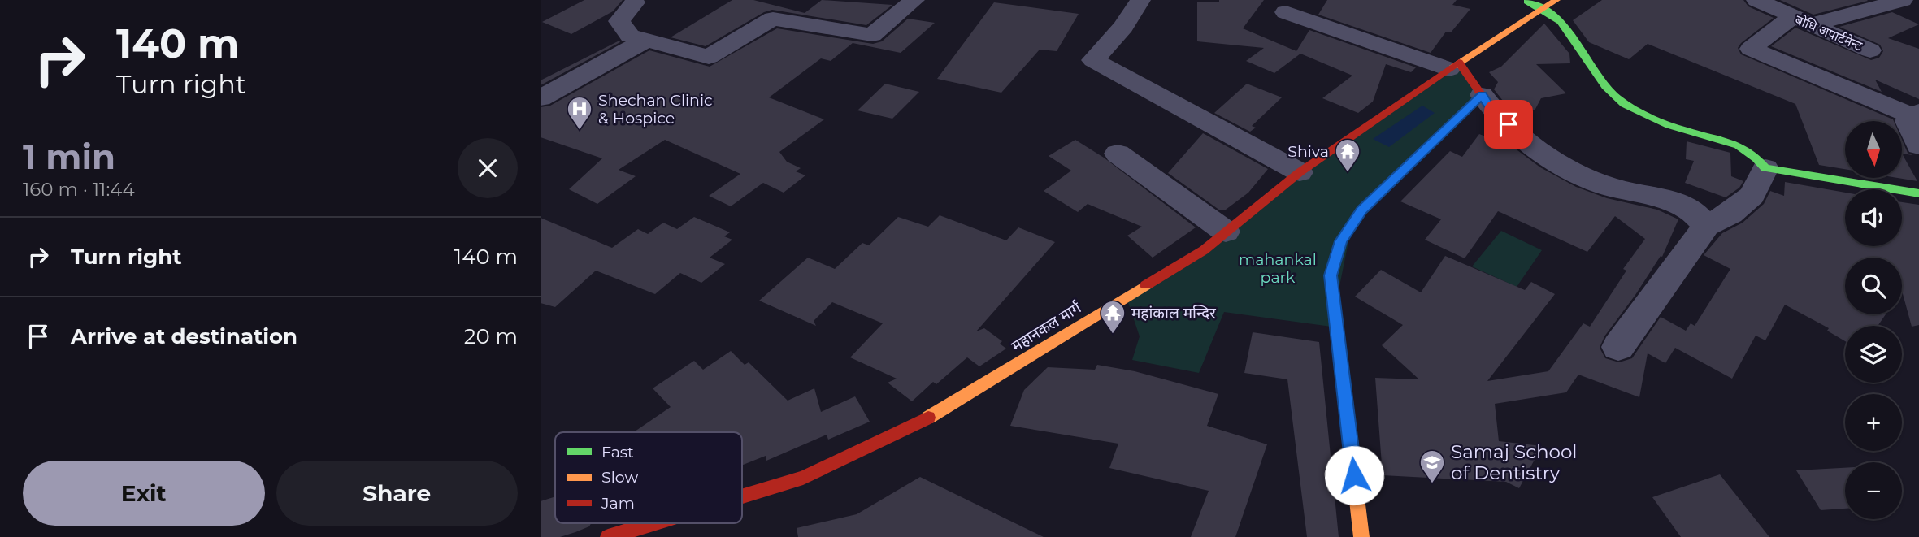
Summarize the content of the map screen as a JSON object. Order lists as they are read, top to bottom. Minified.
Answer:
{"streets":{"street":["बोधि अपार्टमेन्ट","महानकल मार्ग"]},"parks":["mahankal park"],"places":{"hospital":["Shechan Clinic & Hospice"],"temple":["Shiva","महांकाल मन्दिर"],"school or university":["Samaj School of Dentistry"]},"legend":["Fast","Slow","Jam"],"north":"bottom","page":{"turn":["140 m","Turn right"],"heading":["1 min","160 m · 11:44"],"map_buttons":["+","−"],"list":[{"name":"Turn right","value":"140 m"},{"name":"Arrive at destination","value":"20 m"}],"buttons":["Exit","Share"]}}
